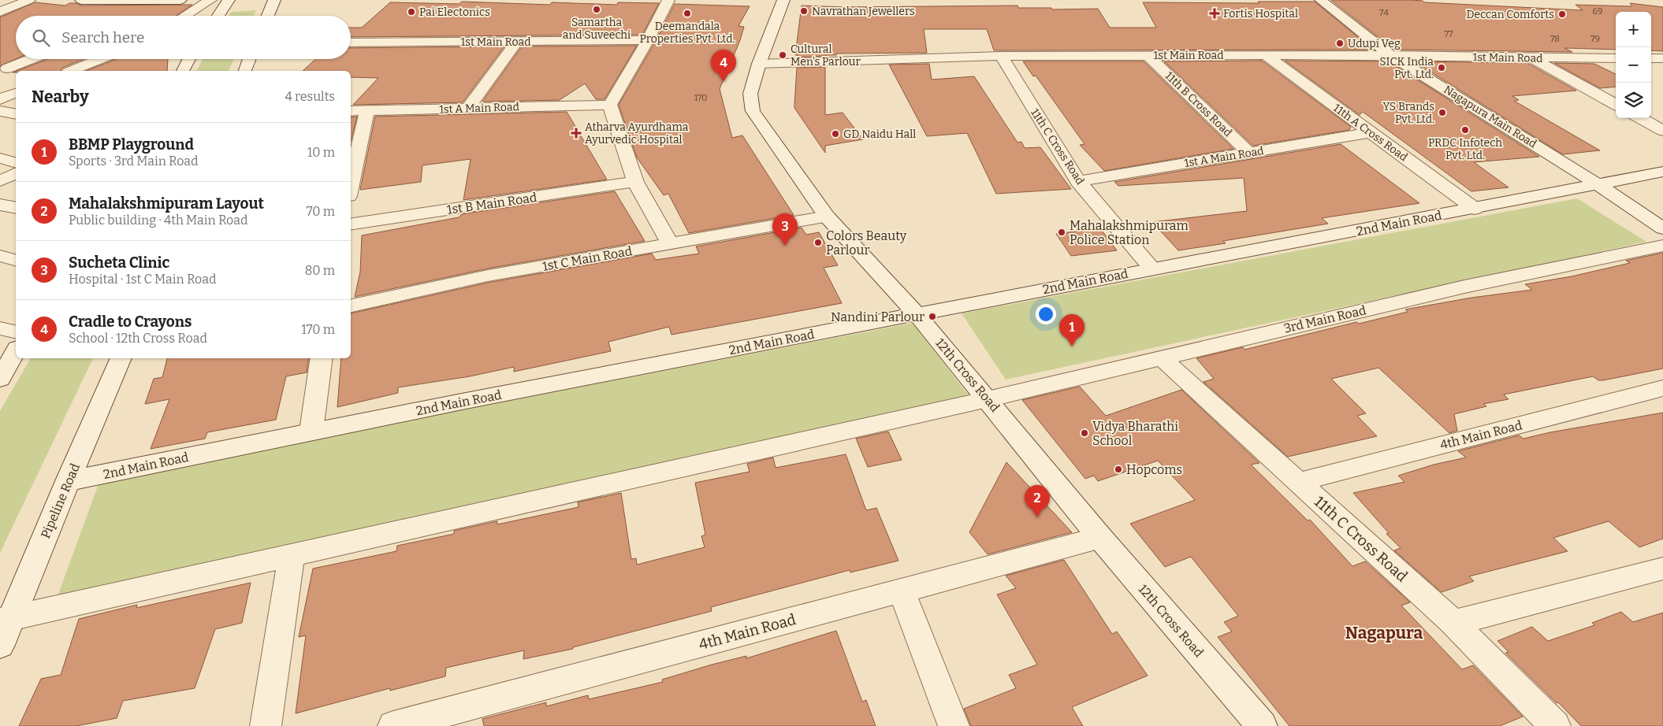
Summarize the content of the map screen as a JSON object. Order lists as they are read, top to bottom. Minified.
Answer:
{"streets":{"street":["1st Main Road","11th B Cross Road","1st A Main Road","Nagapura Main Road","11th A Cross Road","11th C Cross Road","1st B Main Road","2nd Main Road","1st C Main Road","3rd Main Road","12th Cross Road","4th Main Road","Pipeline Road"]},"crossings":[["1st Main Road","11th B Cross Road"],["1st Main Road","Nagapura Main Road"],["1st Main Road","11th A Cross Road"],["1st Main Road","11th C Cross Road"],["1st Main Road","12th Cross Road"],["11th B Cross Road","1st A Main Road"],["1st A Main Road","11th A Cross Road"],["1st A Main Road","11th C Cross Road"],["Nagapura Main Road","2nd Main Road"],["11th A Cross Road","2nd Main Road"],["11th C Cross Road","2nd Main Road"],["11th C Cross Road","3rd Main Road"],["11th C Cross Road","4th Main Road"],["2nd Main Road","12th Cross Road"],["2nd Main Road","Pipeline Road"],["1st C Main Road","12th Cross Road"],["3rd Main Road","12th Cross Road"],["3rd Main Road","Pipeline Road"],["12th Cross Road","4th Main Road"]],"districts":["Nagapura"],"places":{"other":["Samartha and Suveechi","Navrathan Jewellers","Pai Electonics","Deemandala Properties Pvt. Ltd.","Deccan Comforts","Udupi Veg","Cultural Men's Parlour","SICK India Pvt. Ltd.","YS Brands Pvt. Ltd.","PRDC Infotech Pvt. Ltd.","GD Naidu Hall","Mahalakshmipuram Police Station","Colors Beauty Parlour","Nandini Parlour","Vidya Bharathi School","Hopcoms"],"health":["Fortis Hospital","Atharva Ayurdhama Ayurvedic Hospital"]},"house_numbers":["69","74","77","78","79","170"],"page":{"map_buttons":["+","−"],"search":"Search here","pins":["4","3","1","2"],"heading":["Nearby","4 results"],"list":[{"mark":"1","name":"BBMP Playground","note":"Sports · 3rd Main Road","value":"10 m"},{"mark":"2","name":"Mahalakshmipuram Layout","note":"Public building · 4th Main Road","value":"70 m"},{"mark":"3","name":"Sucheta Clinic","note":"Hospital · 1st C Main Road","value":"80 m"},{"mark":"4","name":"Cradle to Crayons","note":"School · 12th Cross Road","value":"170 m"}]}}
